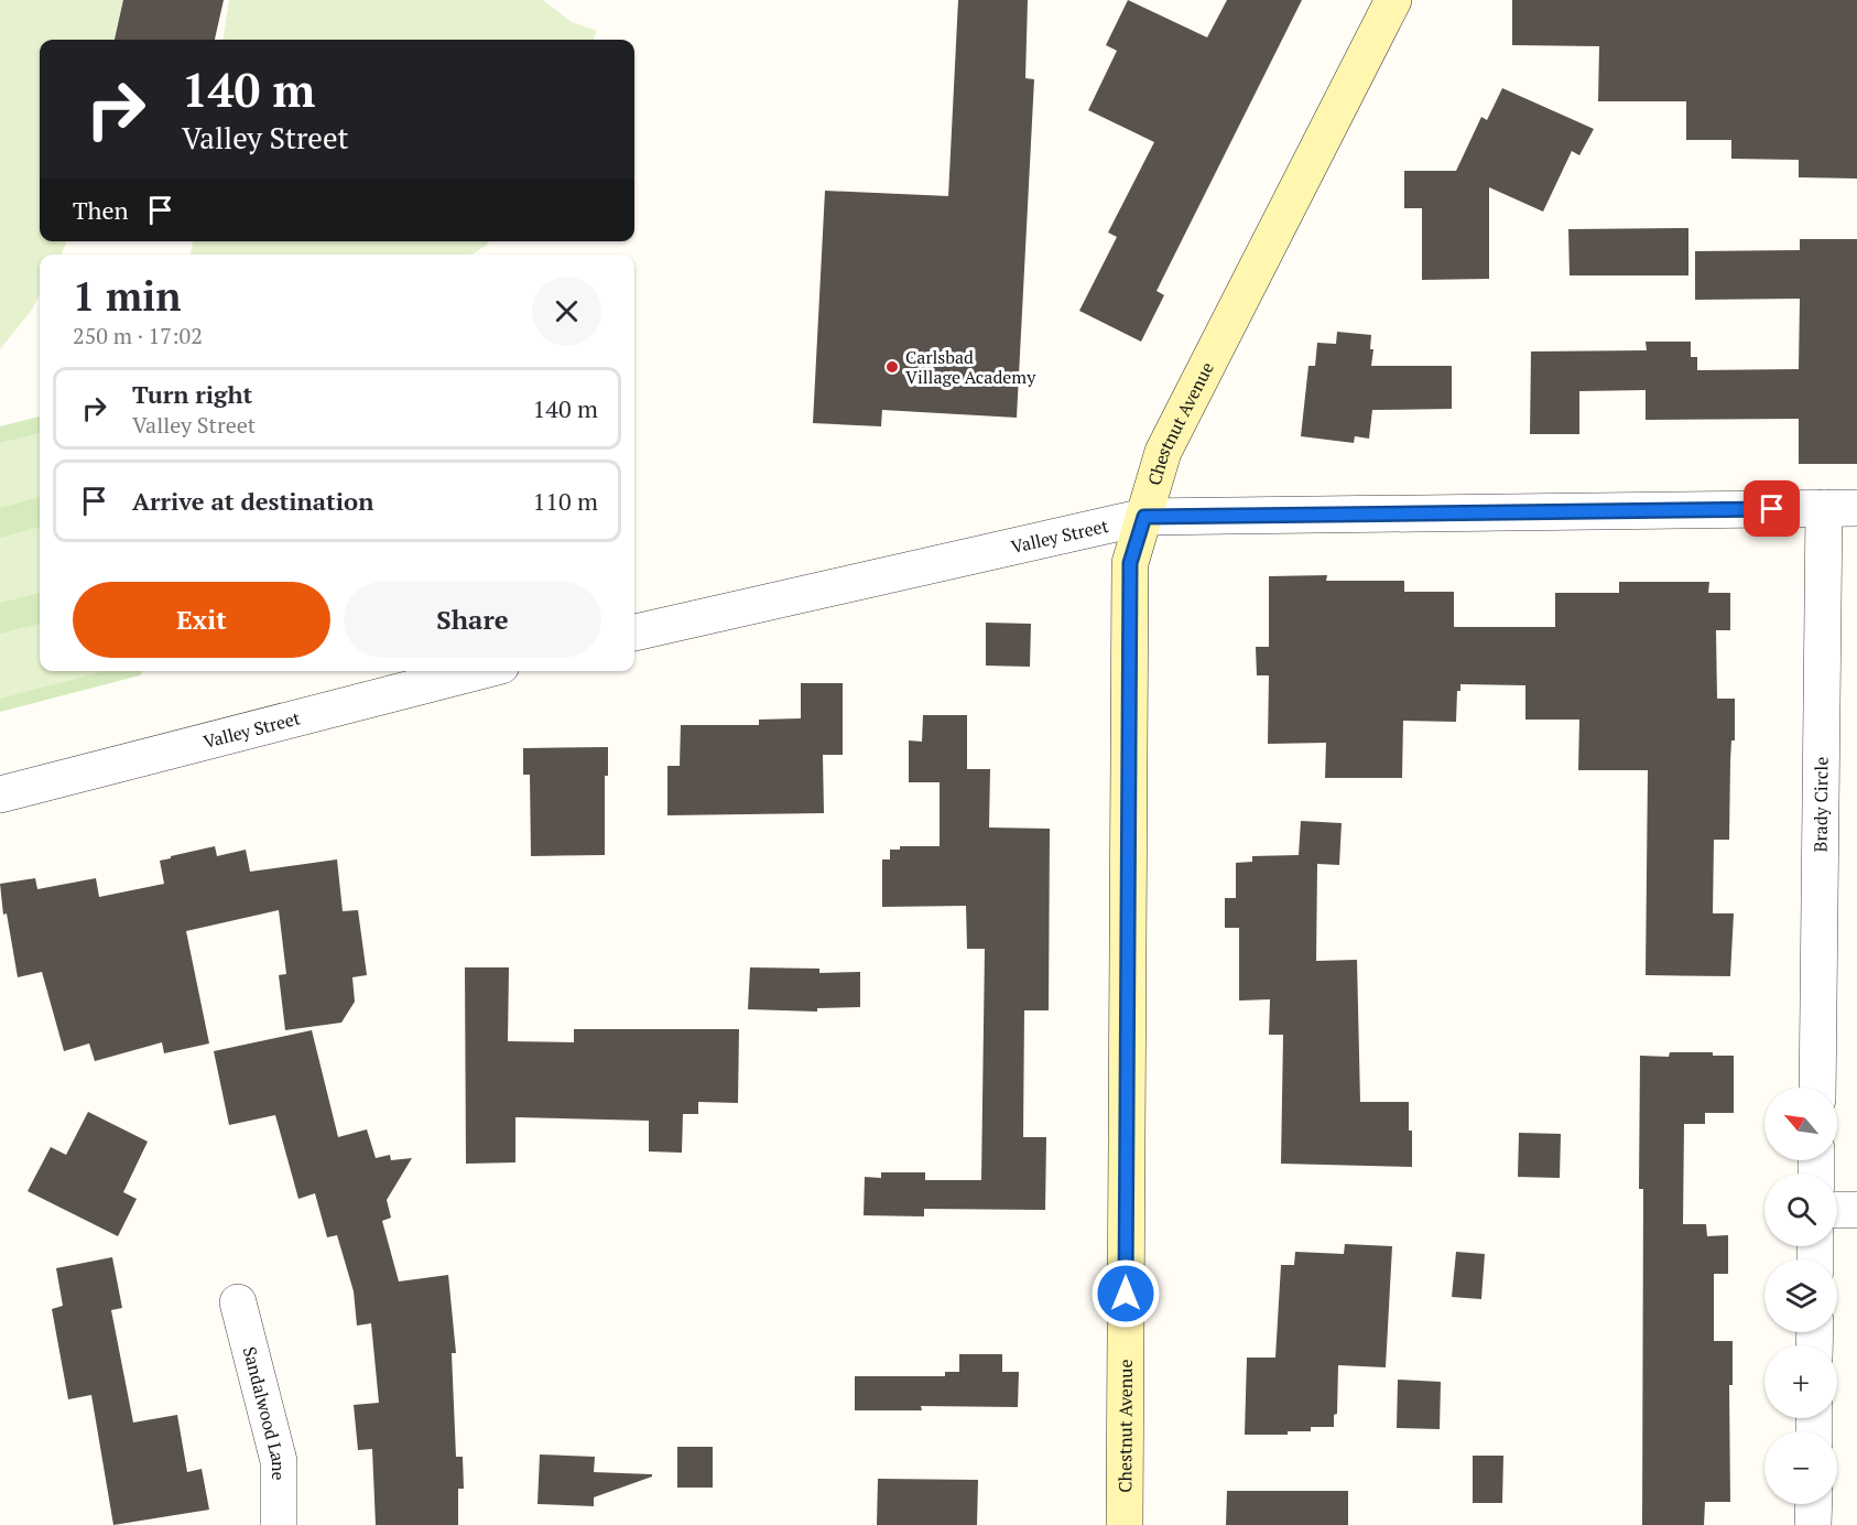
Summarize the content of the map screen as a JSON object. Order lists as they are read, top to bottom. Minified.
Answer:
{"streets":{"main road":["Chestnut Avenue"],"street":["Valley Street","Brady Circle","Sandalwood Lane"]},"crossings":[["Chestnut Avenue","Valley Street"],["Valley Street","Brady Circle"]],"places":["Carlsbad Village Academy"],"north":"top left","page":{"turn":["140 m","Valley Street"],"then":"Then","heading":["1 min","250 m · 17:02"],"list":[{"name":"Turn right","note":"Valley Street","value":"140 m"},{"name":"Arrive at destination","value":"110 m"}],"buttons":["Exit","Share"],"map_buttons":["+","−"]}}
